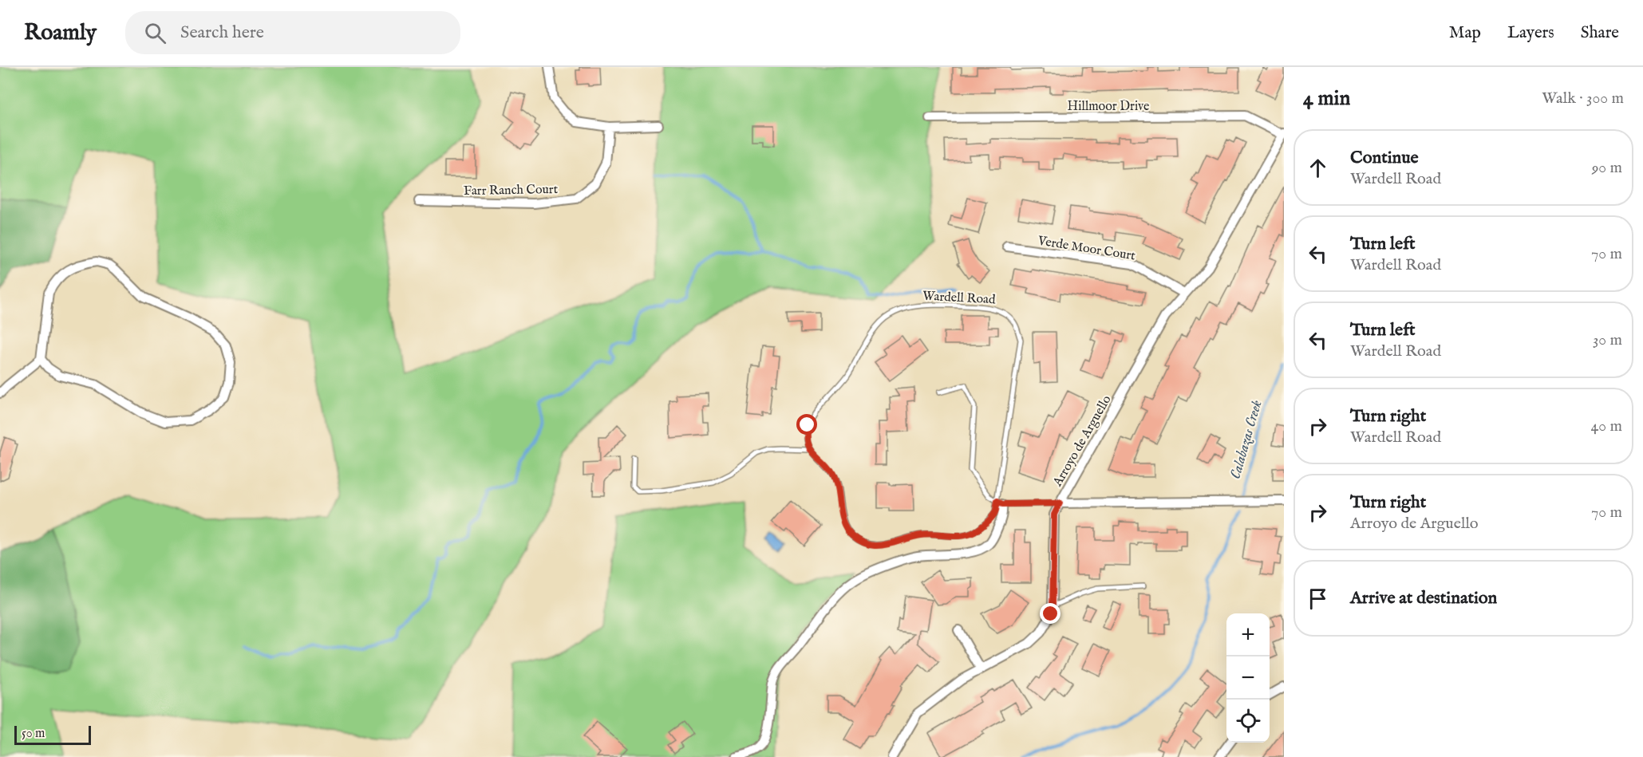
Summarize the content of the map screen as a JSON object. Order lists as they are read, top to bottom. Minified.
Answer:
{"streets":{"street":["Hillmoor Drive","Farr Ranch Court","Verde Moor Court","Wardell Road","Arroyo de Arguello"]},"crossings":[["Hillmoor Drive","Arroyo de Arguello"],["Verde Moor Court","Arroyo de Arguello"]],"water":["Calabazas Creek"],"scale_bar":"50 m","page":{"header":"Roamly","search":"Search here","nav":["Map","Layers","Share"],"heading":["4 min","Walk · 300 m"],"list":[["Continue","Wardell Road","90 m"],["Turn left","Wardell Road","70 m"],["Turn left","Wardell Road","30 m"],["Turn right","Wardell Road","40 m"],["Turn right","Arroyo de Arguello","70 m"],"Arrive at destination"],"map_buttons":["+","−"],"scale":"50 m"}}
